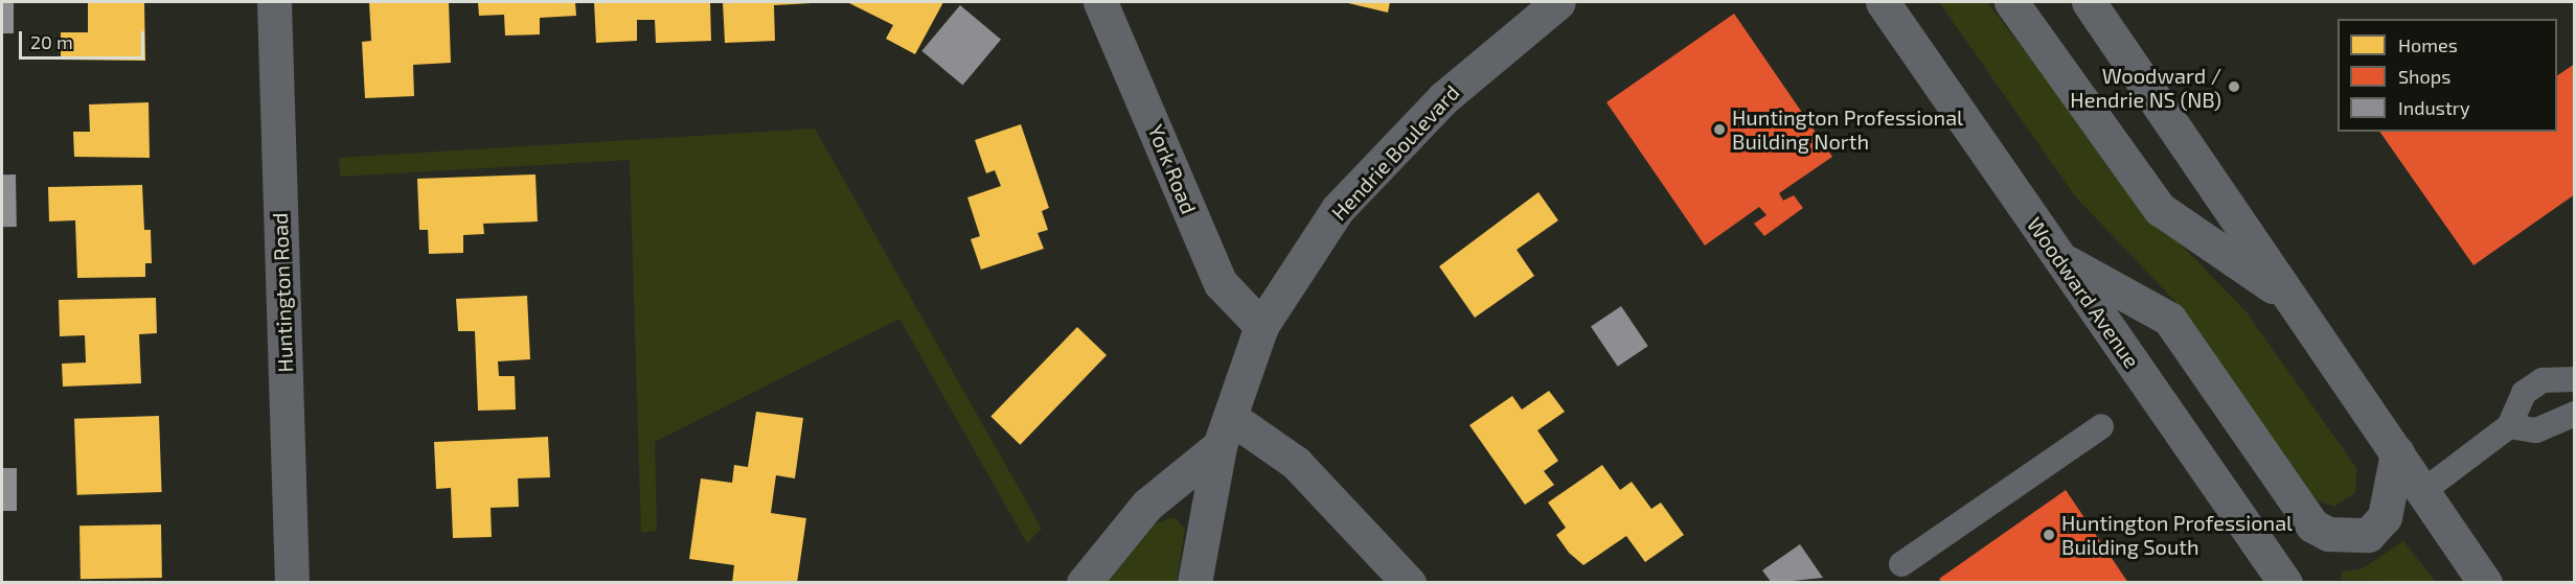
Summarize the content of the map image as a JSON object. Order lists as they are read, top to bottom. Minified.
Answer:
{"streets":{"main road":["Woodward Avenue"],"street":["Hendrie Boulevard","York Road","Huntington Road"]},"crossings":[["Hendrie Boulevard","York Road"]],"places":["Woodward / Hendrie NS (NB)","Huntington Professional Building North","Huntington Professional Building South"],"legend":["Homes","Shops","Industry"],"scale_bar":"20 m"}
